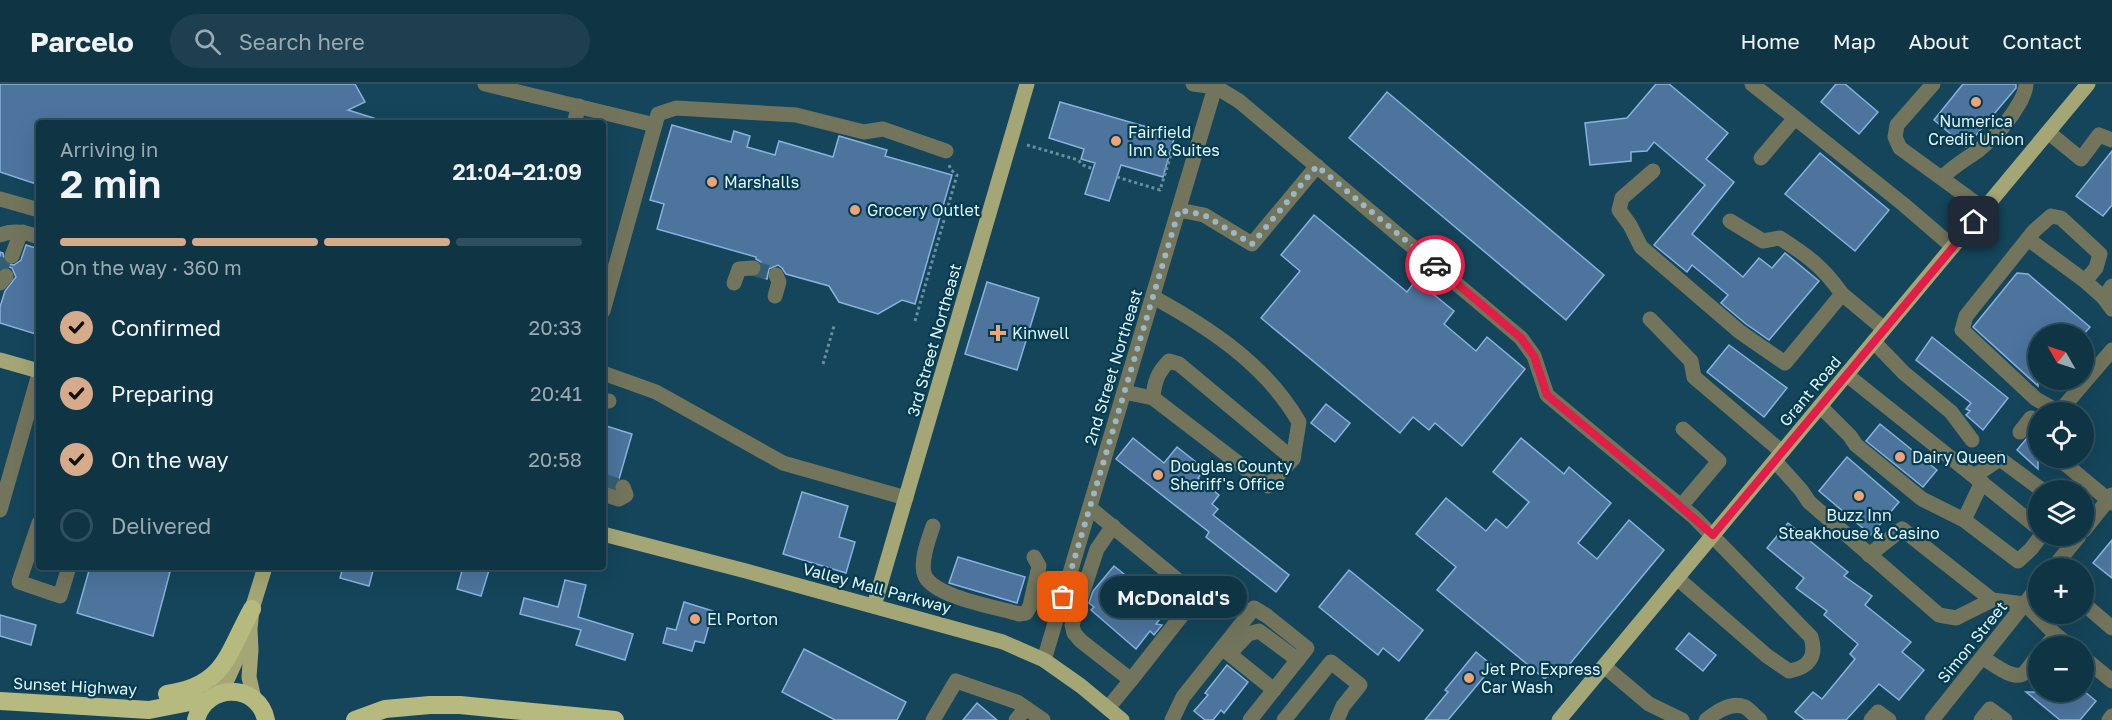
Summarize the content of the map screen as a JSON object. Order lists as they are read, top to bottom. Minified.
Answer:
{"streets":{"highway":["Sunset Highway"],"main road":["3rd Street Northeast","Grant Road","Valley Mall Parkway"],"street":["2nd Street Northeast","Simon Street"]},"crossings":[["3rd Street Northeast","Valley Mall Parkway"],["2nd Street Northeast","Valley Mall Parkway"]],"places":{"other":["Numerica Credit Union","Fairfield Inn & Suites","Marshalls","Grocery Outlet","Dairy Queen","Douglas County Sheriff's Office","Buzz Inn Steakhouse & Casino","McDonald's","El Porton","Jet Pro Express Car Wash"],"health":["Kinwell"]},"north":"top left","page":{"header":"Parcelo","search":"Search here","nav":["Home","Map","About","Contact"],"heading":["2 min","Arriving in","21:04–21:09"],"bar":"On the way · 360 m","list":[["Confirmed","20:33"],["Preparing","20:41"],["On the way","20:58"],"Delivered"],"map_buttons":["+","−"],"bubble":"McDonald's"}}
